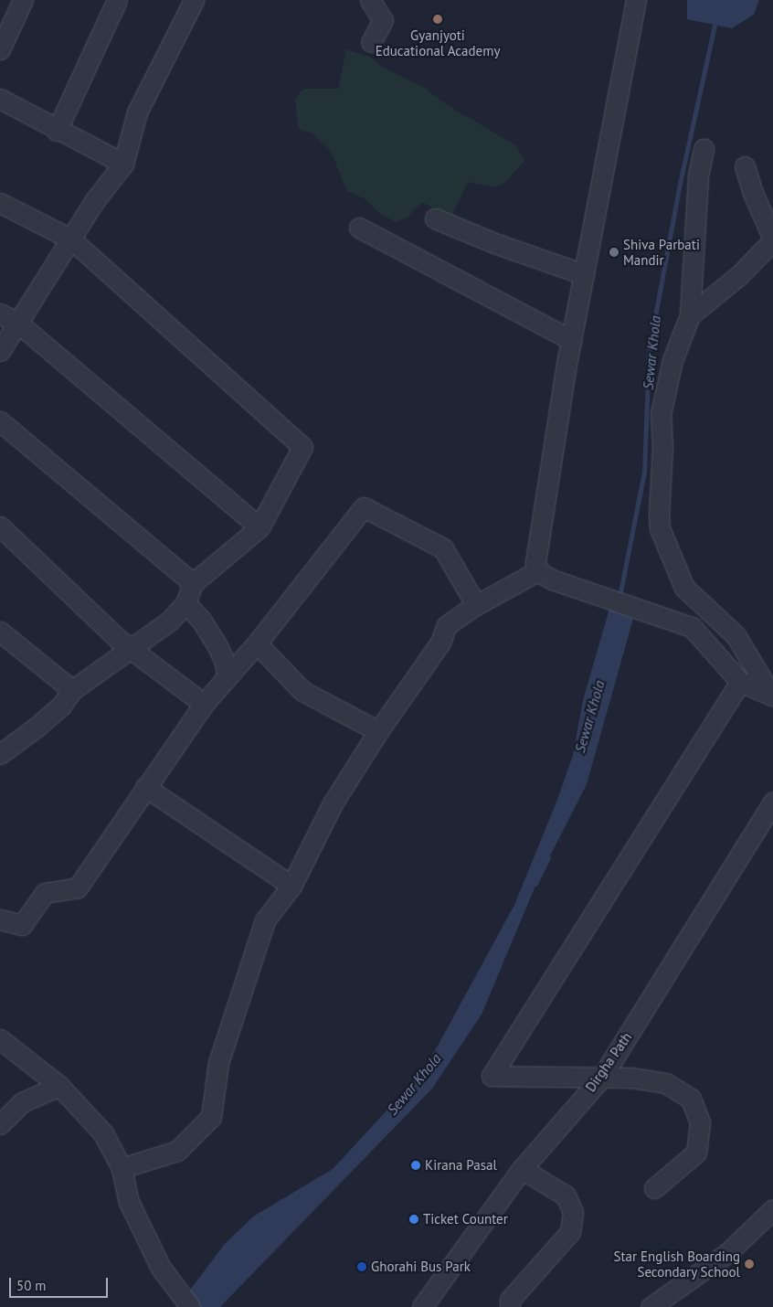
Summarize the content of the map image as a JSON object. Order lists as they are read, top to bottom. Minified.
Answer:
{"streets":{"street":["Dirgha Path"]},"water":["Sewar Khola"],"places":["Gyanjyoti Educational Academy","Shiva Parbati Mandir","Kirana Pasal","Ticket Counter","Star English Boarding Secondary School","Ghorahi Bus Park"],"scale_bar":"50 m"}
